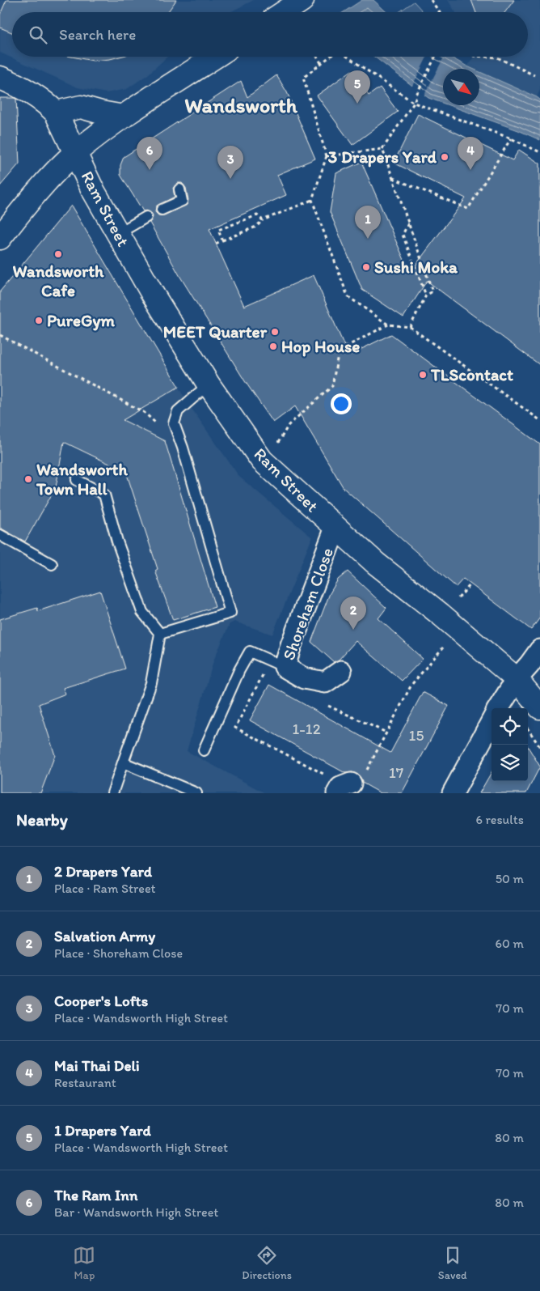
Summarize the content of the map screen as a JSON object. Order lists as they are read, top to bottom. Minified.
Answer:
{"streets":{"main road":["Ram Street"],"street":["Shoreham Close"]},"crossings":[["Ram Street","Shoreham Close"]],"districts":["Wandsworth"],"places":["3 Drapers Yard","Wandsworth Cafe","Sushi Moka","PureGym","MEET Quarter","Hop House","TLScontact","Wandsworth Town Hall"],"house_numbers":["1-12","15","17"],"north":"bottom right","page":{"search":"Search here","pins":["5","4","6","3","1","2"],"heading":["Nearby","6 results"],"list":[{"mark":"1","name":"2 Drapers Yard","note":"Place · Ram Street","value":"50 m"},{"mark":"2","name":"Salvation Army","note":"Place · Shoreham Close","value":"60 m"},{"mark":"3","name":"Cooper's Lofts","note":"Place · Wandsworth High Street","value":"70 m"},{"mark":"4","name":"Mai Thai Deli","note":"Restaurant","value":"70 m"},{"mark":"5","name":"1 Drapers Yard","note":"Place · Wandsworth High Street","value":"80 m"},{"mark":"6","name":"The Ram Inn","note":"Bar · Wandsworth High Street","value":"80 m"}],"nav":["Map","Directions","Saved"]}}
